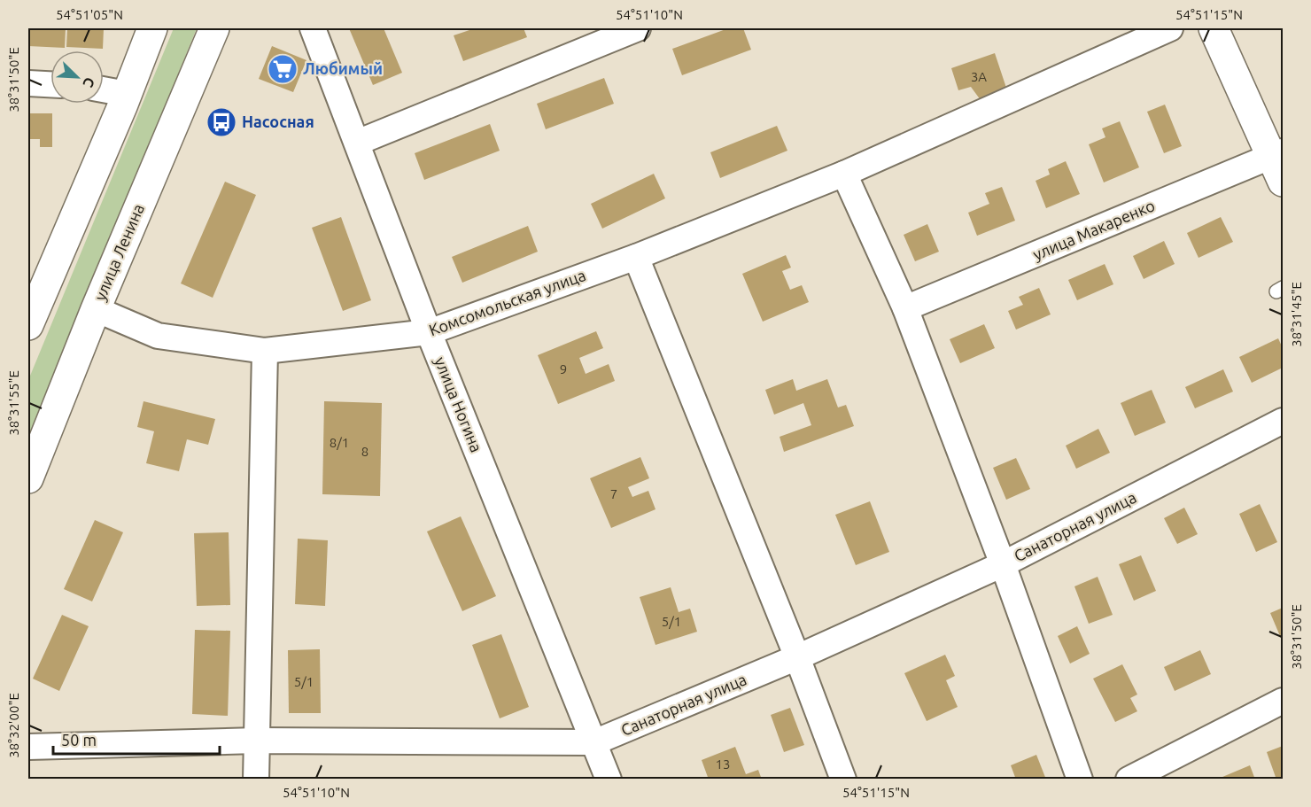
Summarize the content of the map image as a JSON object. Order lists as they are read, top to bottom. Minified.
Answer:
{"streets":{"main road":["улица Ленина"],"street":["улица Макаренко","Комсомольская улица","улица Ногина","Санаторная улица"]},"crossings":[["улица Ленина","Комсомольская улица"],["Комсомольская улица","улица Ногина"],["улица Ногина","Санаторная улица"]],"places":{"supermarket":["Любимый"],"bus stop":["Насосная"]},"house_numbers":["3А","9","8/1","8","7","5/1","5/1","13"],"scale_bar":"50 m","north":"bottom right","coordinates":["54°51'05\"N","54°51'10\"N","54°51'15\"N","38°31'50\"E","38°31'45\"E","38°31'55\"E","38°32'00\"E"]}
